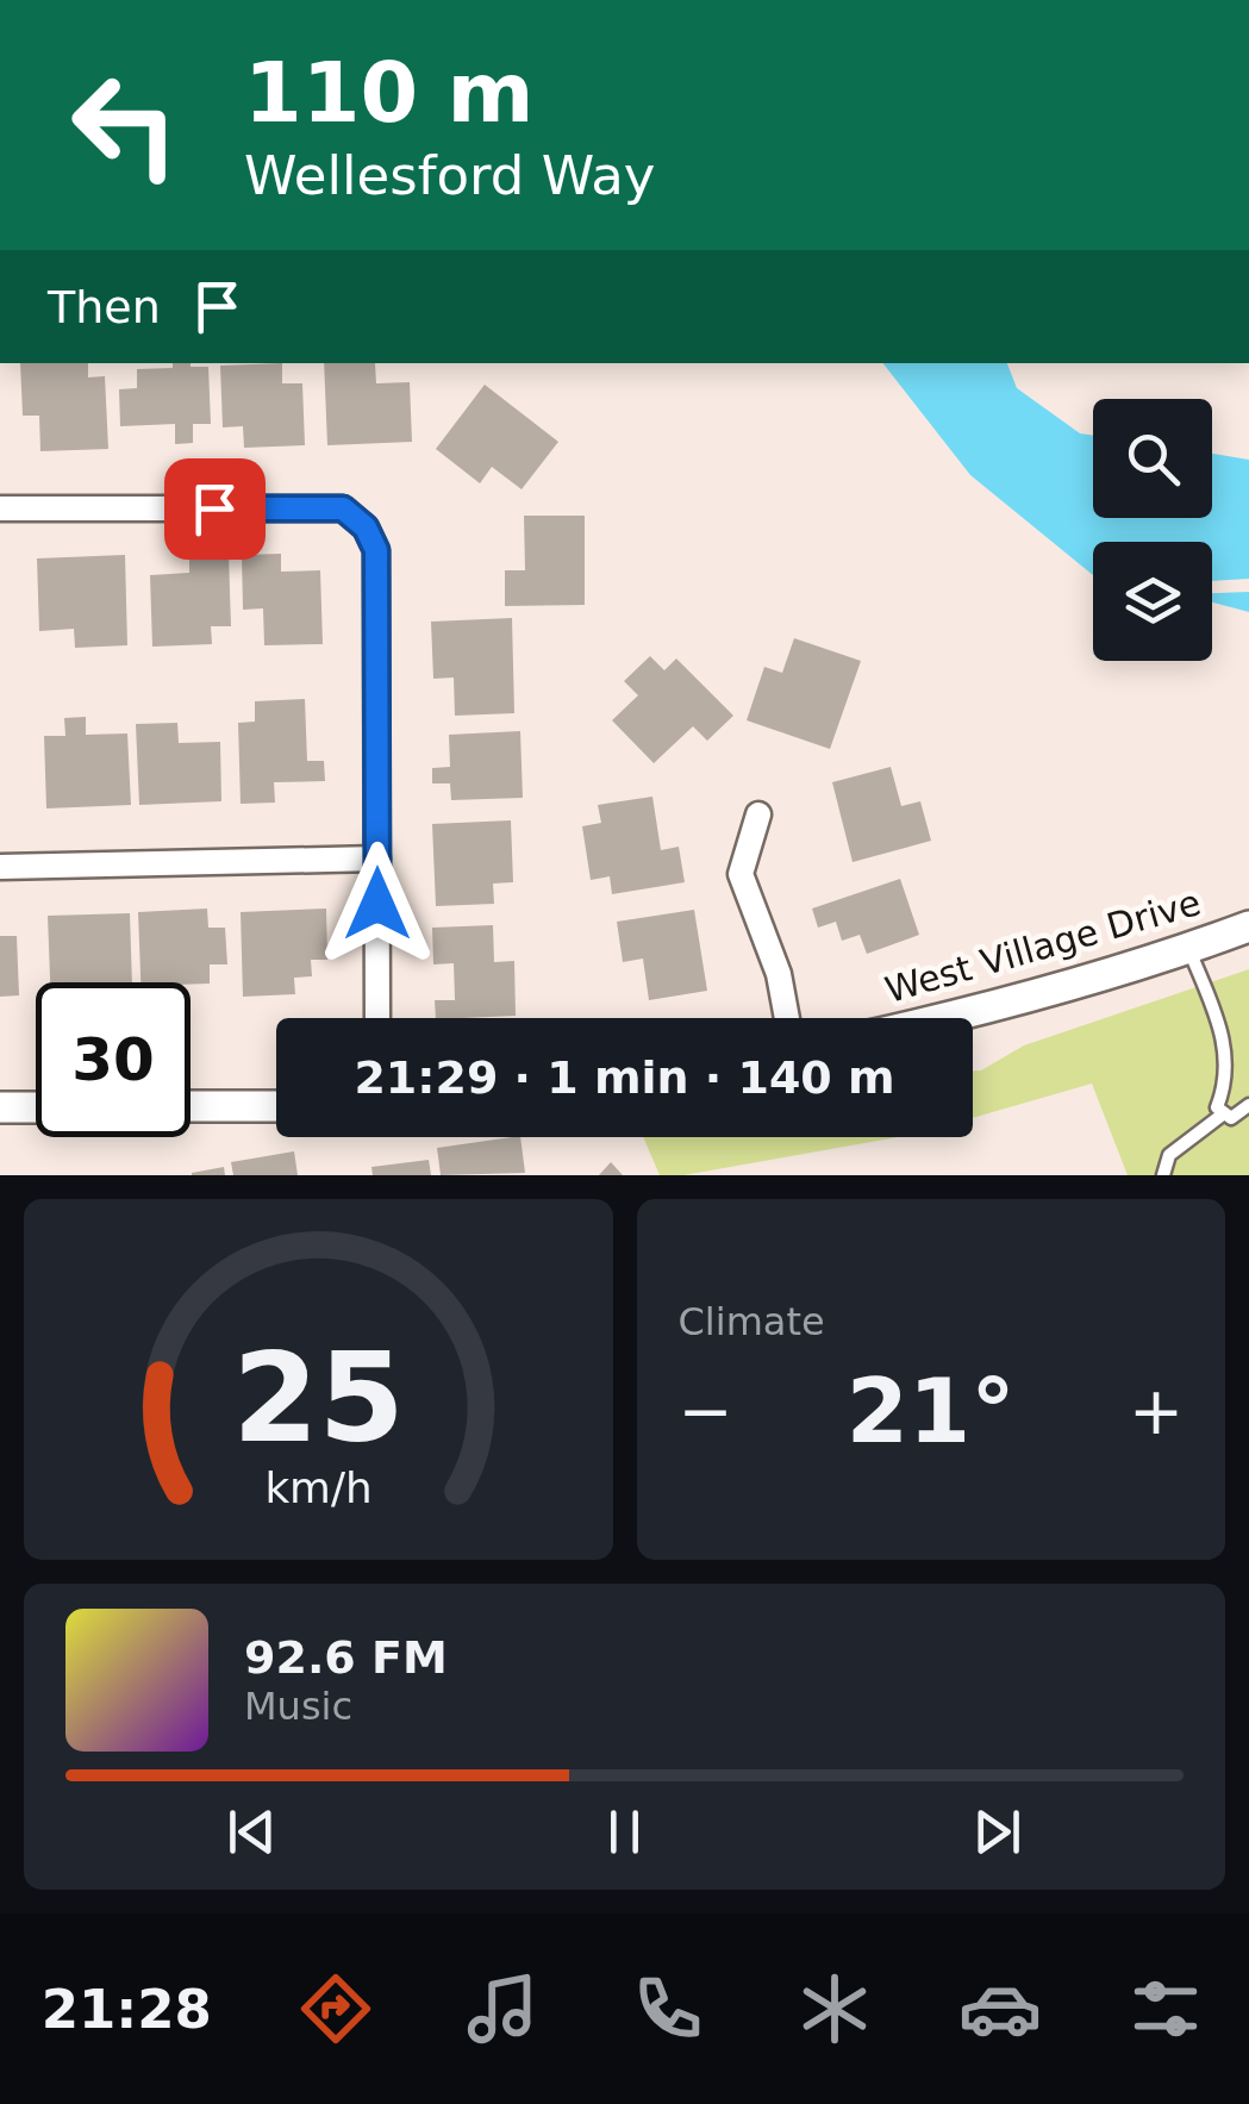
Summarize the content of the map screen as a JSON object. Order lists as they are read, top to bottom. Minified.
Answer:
{"streets":{"street":["West Village Drive"]},"page":{"turn":["110 m","Wellesford Way"],"then":"Then","limit":"30","trip":"21:29 · 1 min · 140 m","tile":"Climate","heat":["−","21°","+"],"song":["92.6 FM","Music"],"tabs":"21:28","gauge":["25","km/h"]}}
